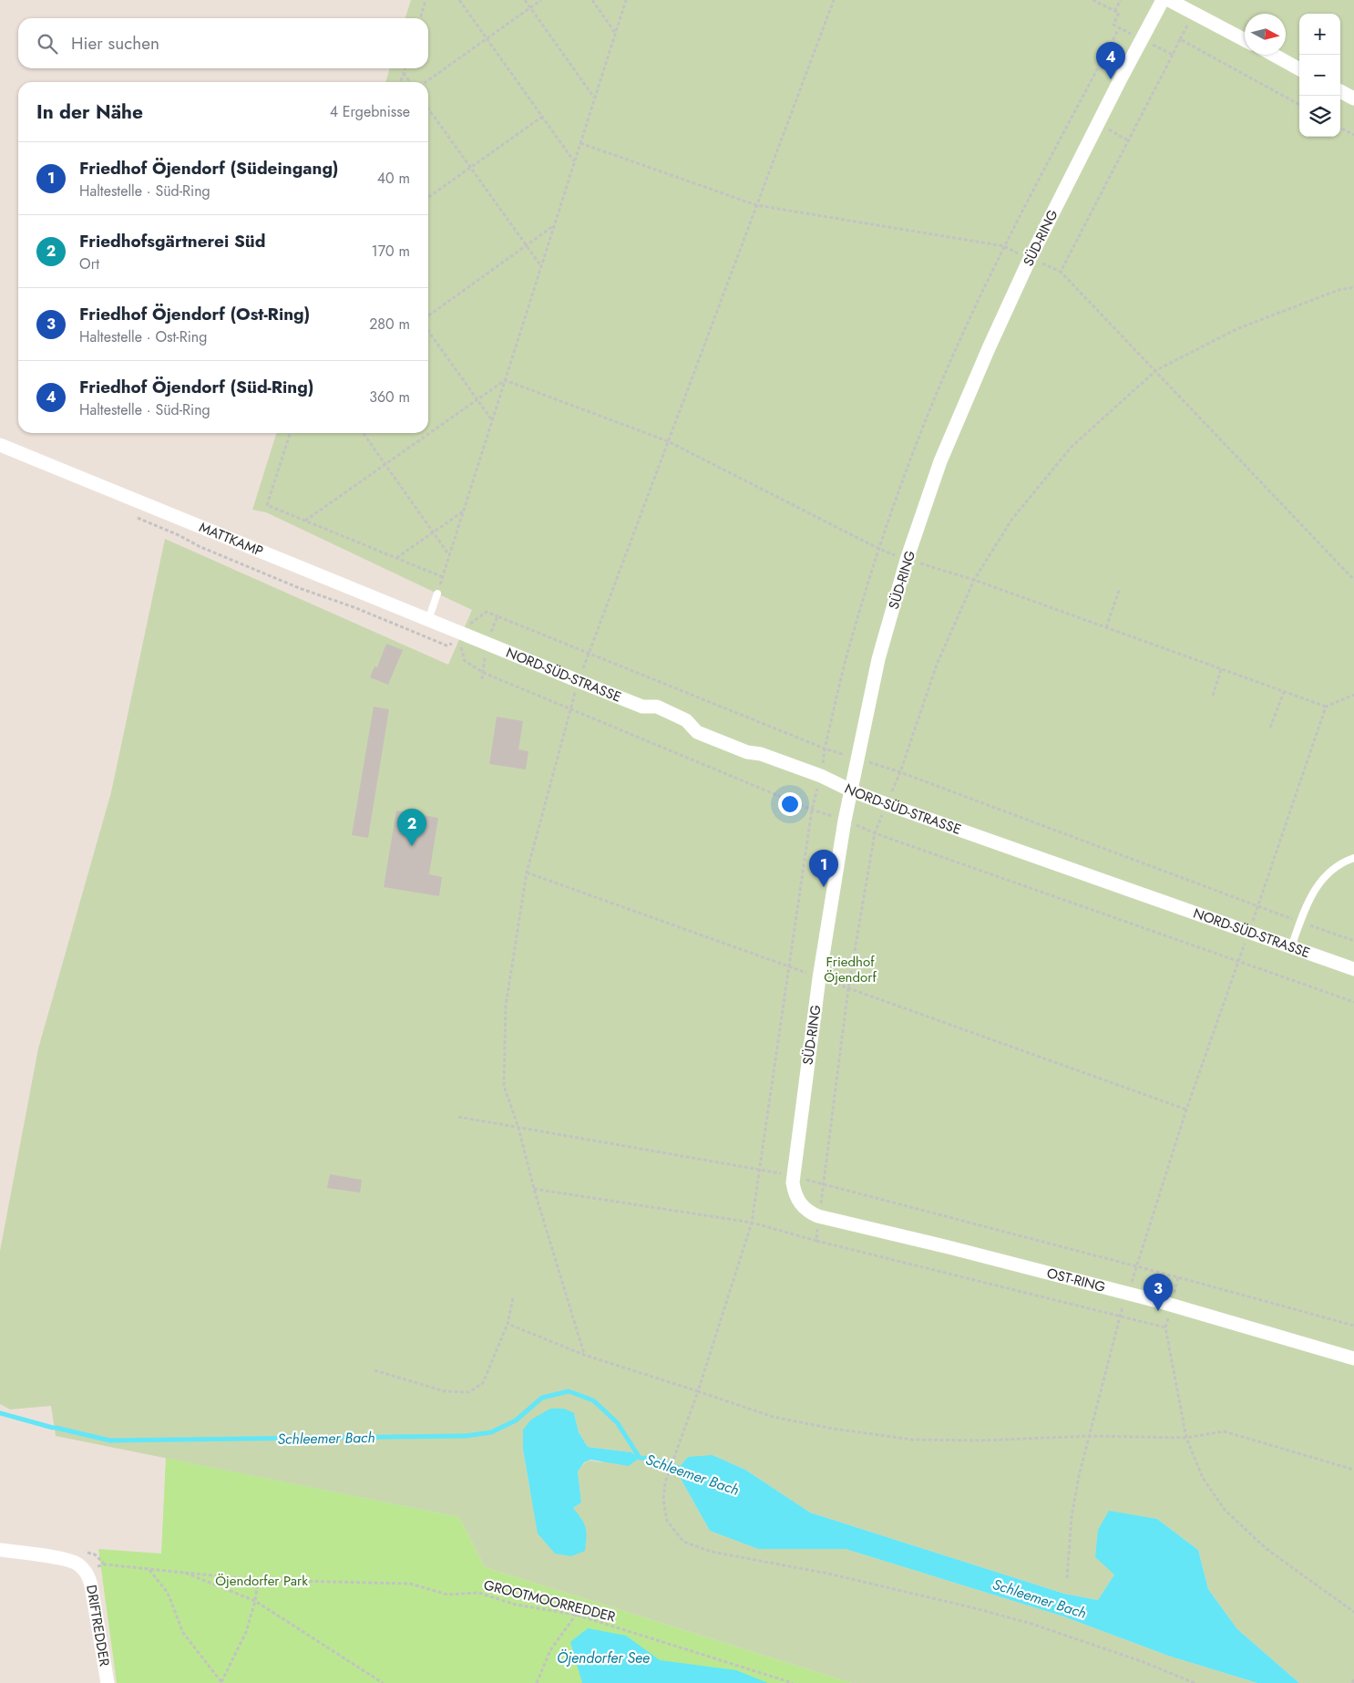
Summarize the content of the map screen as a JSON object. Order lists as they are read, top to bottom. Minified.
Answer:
{"streets":{"street":["SÜD-RING","MATTKAMP","NORD-SÜD-STRASSE","OST-RING","DRIFTREDDER"],"path":["GROOTMOORREDDER"]},"crossings":[["SÜD-RING","NORD-SÜD-STRASSE"],["SÜD-RING","OST-RING"],["MATTKAMP","NORD-SÜD-STRASSE"]],"water":["Schleemer Bach","Öjendorfer See"],"parks":["Friedhof Öjendorf","Öjendorfer Park"],"north":"right","page":{"map_buttons":["+","−"],"search":"Hier suchen","pins":["4","2","1","3"],"heading":["In der Nähe","4 Ergebnisse"],"list":[{"mark":"1","name":"Friedhof Öjendorf (Südeingang)","note":"Haltestelle · Süd-Ring","value":"40 m"},{"mark":"2","name":"Friedhofsgärtnerei Süd","note":"Ort","value":"170 m"},{"mark":"3","name":"Friedhof Öjendorf (Ost-Ring)","note":"Haltestelle · Ost-Ring","value":"280 m"},{"mark":"4","name":"Friedhof Öjendorf (Süd-Ring)","note":"Haltestelle · Süd-Ring","value":"360 m"}]}}
